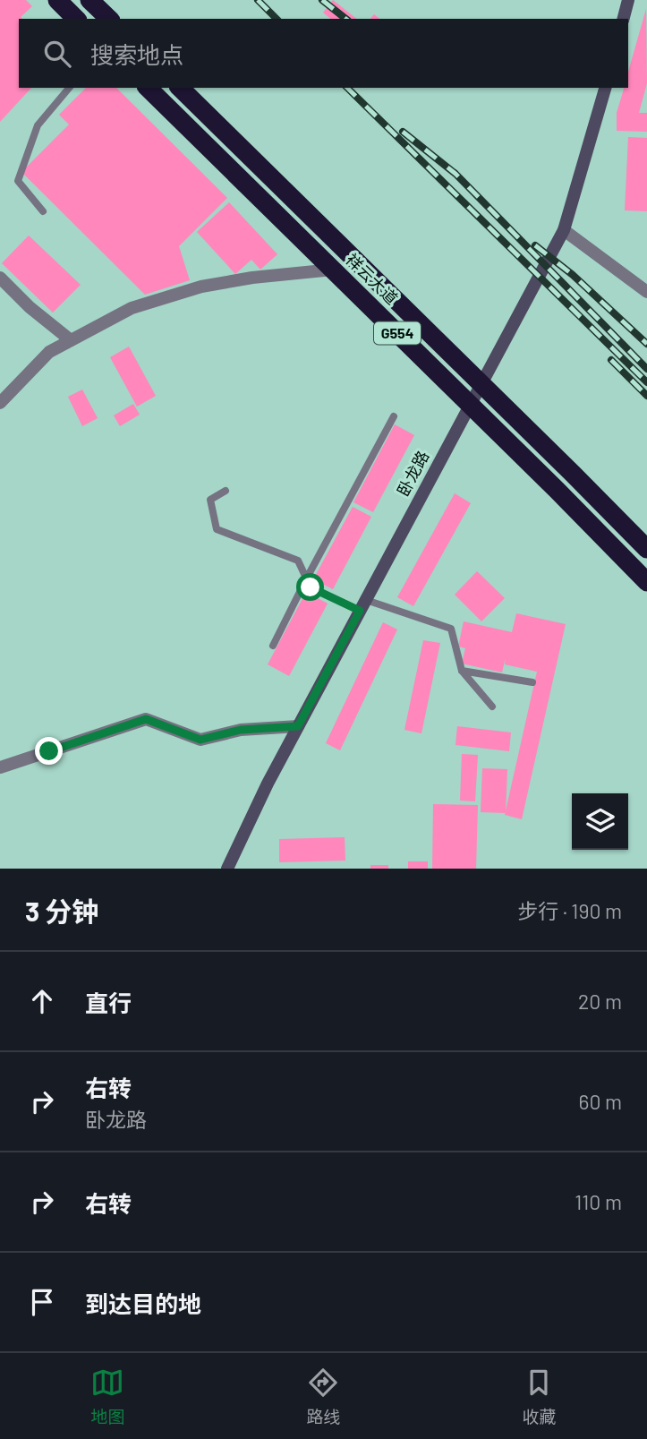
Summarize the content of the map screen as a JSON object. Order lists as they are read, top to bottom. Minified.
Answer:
{"streets":{"highway":["祥云大道","G554"],"street":["卧龙路"]},"crossings":[["祥云大道","卧龙路"]],"page":{"search":"搜索地点","heading":["3 分钟","步行 · 190 m"],"list":[["直行","20 m"],["右转","卧龙路","60 m"],["右转","110 m"],"到达目的地"],"nav":["地图","路线","收藏"]}}
